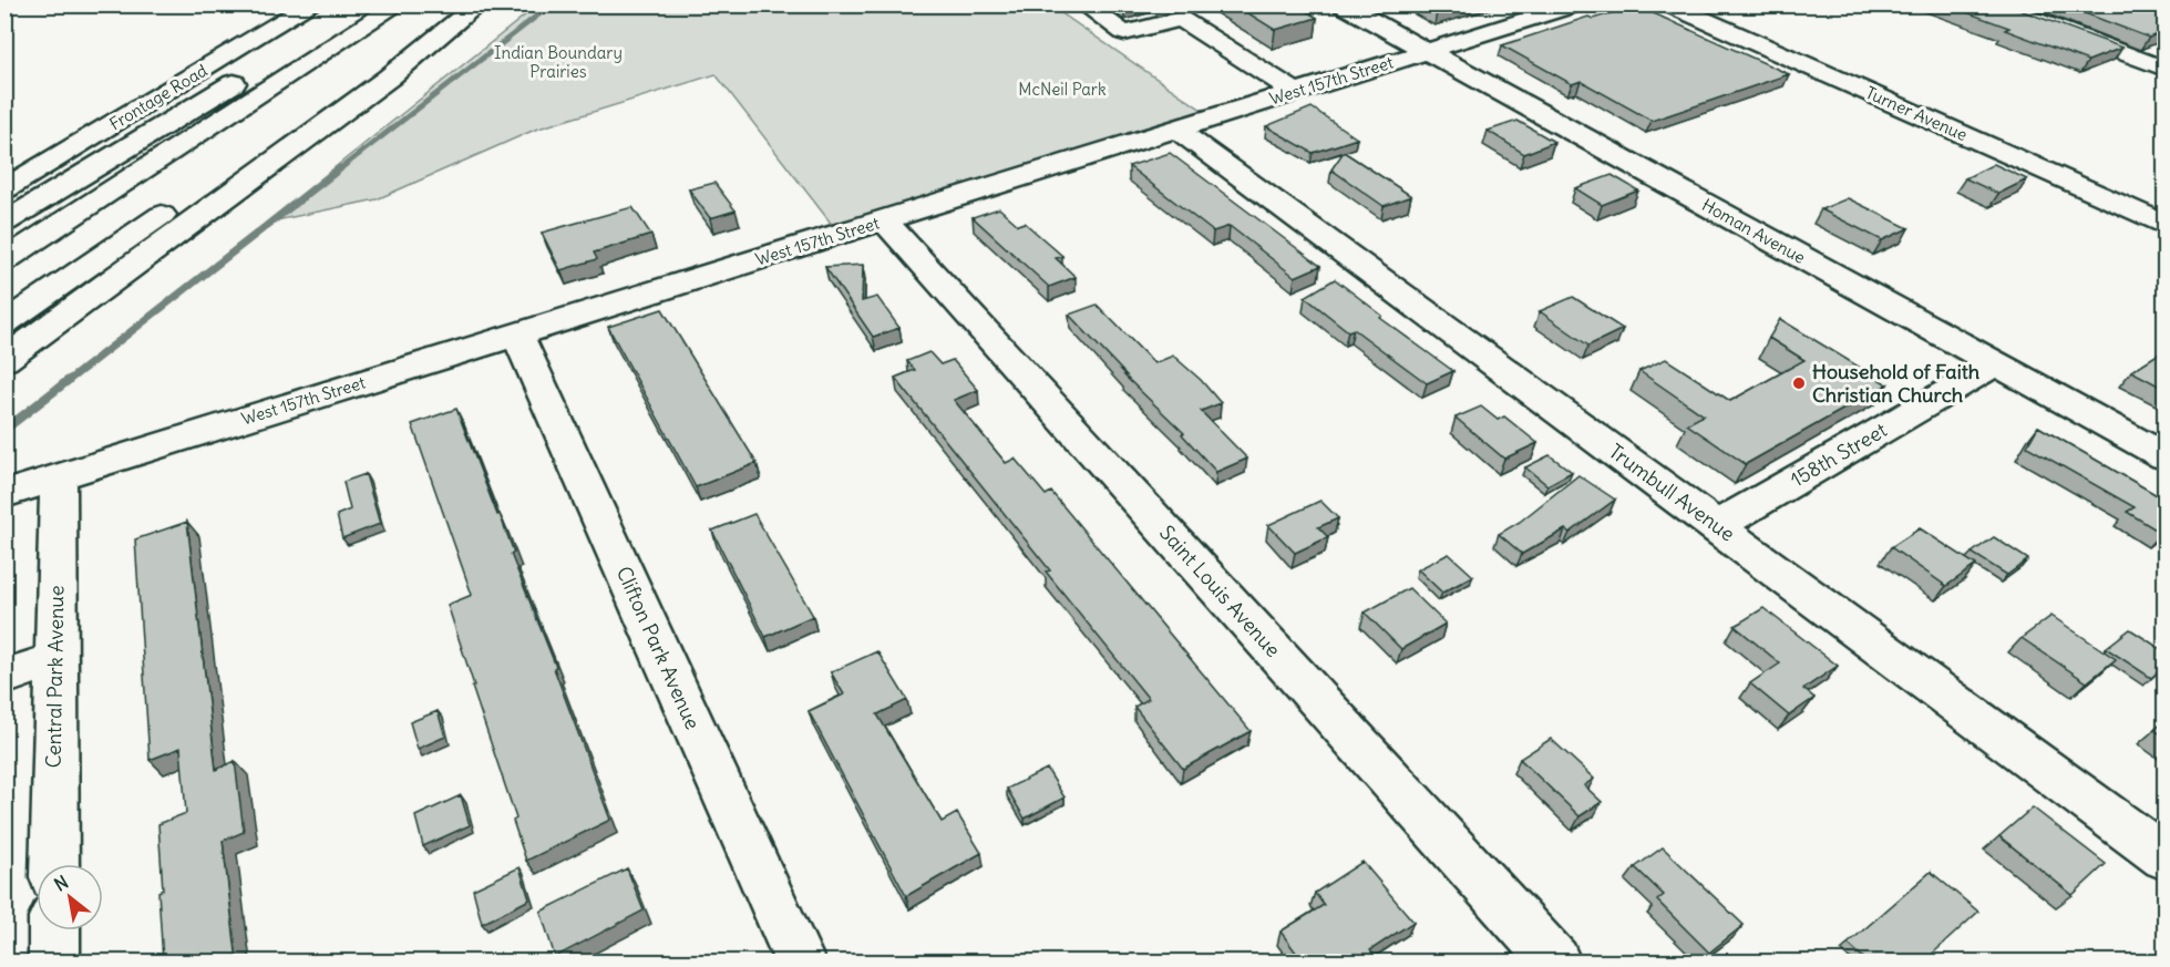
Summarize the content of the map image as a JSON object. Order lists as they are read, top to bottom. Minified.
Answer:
{"streets":{"main road":["West 157th Street","Frontage Road","Turner Avenue","Homan Avenue","158th Street","Trumbull Avenue","Saint Louis Avenue","Clifton Park Avenue","Central Park Avenue"]},"crossings":[["West 157th Street","Homan Avenue"],["West 157th Street","Trumbull Avenue"],["West 157th Street","Saint Louis Avenue"],["West 157th Street","Clifton Park Avenue"],["West 157th Street","Central Park Avenue"],["Homan Avenue","158th Street"],["158th Street","Trumbull Avenue"]],"parks":["Indian Boundary Prairies","McNeil Park"],"places":["Household of Faith Christian Church"],"north":"top left"}
